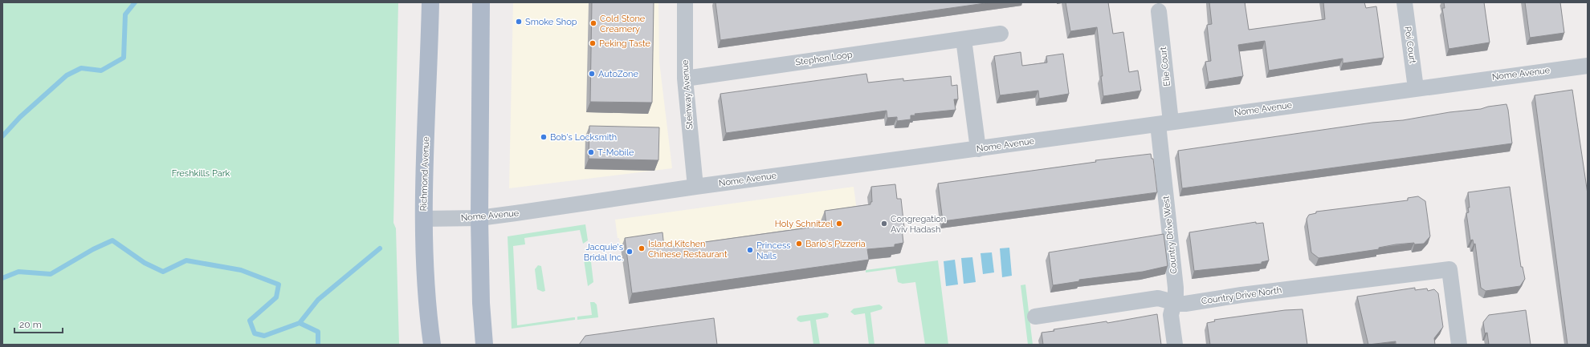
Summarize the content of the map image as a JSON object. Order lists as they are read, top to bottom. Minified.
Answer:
{"streets":{"main road":["Richmond Avenue"],"street":["Poi Court","Stephen Loop","Elie Court","Nome Avenue","Steinway Avenue","Country Drive West","Country Drive North"]},"crossings":[["Poi Court","Nome Avenue"],["Stephen Loop","Steinway Avenue"],["Elie Court","Nome Avenue"],["Elie Court","Country Drive West"],["Nome Avenue","Steinway Avenue"],["Nome Avenue","Richmond Avenue"],["Nome Avenue","Country Drive West"],["Country Drive West","Country Drive North"]],"parks":["Freshkills Park"],"places":["Smoke Shop","Cold Stone Creamery","Peking Taste","AutoZone","Bob's Locksmith","T-Mobile","Holy Schnitzel","Congregation Aviv Hadash","Bario's Pizzeria","Island Kitchen Chinese Restaurant","Princess Nails","Jacquie's Bridal Inc."],"scale_bar":"20 m"}
